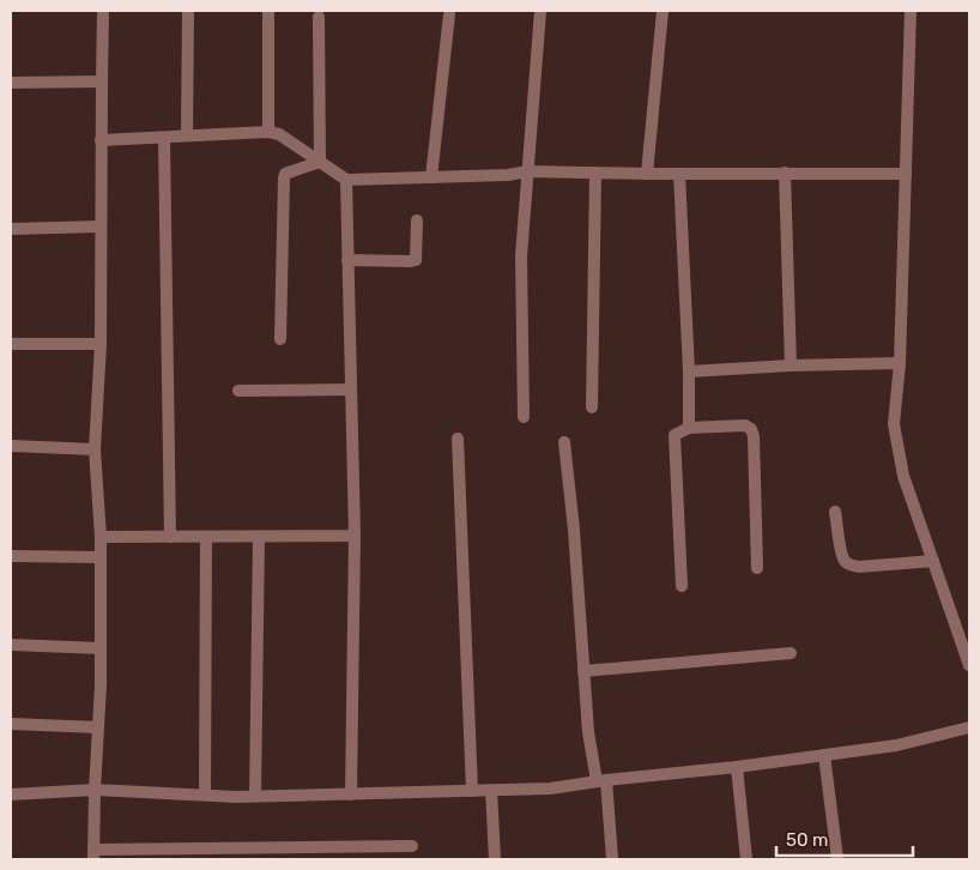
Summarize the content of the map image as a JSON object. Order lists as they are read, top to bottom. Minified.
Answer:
{"scale_bar":"50 m"}
